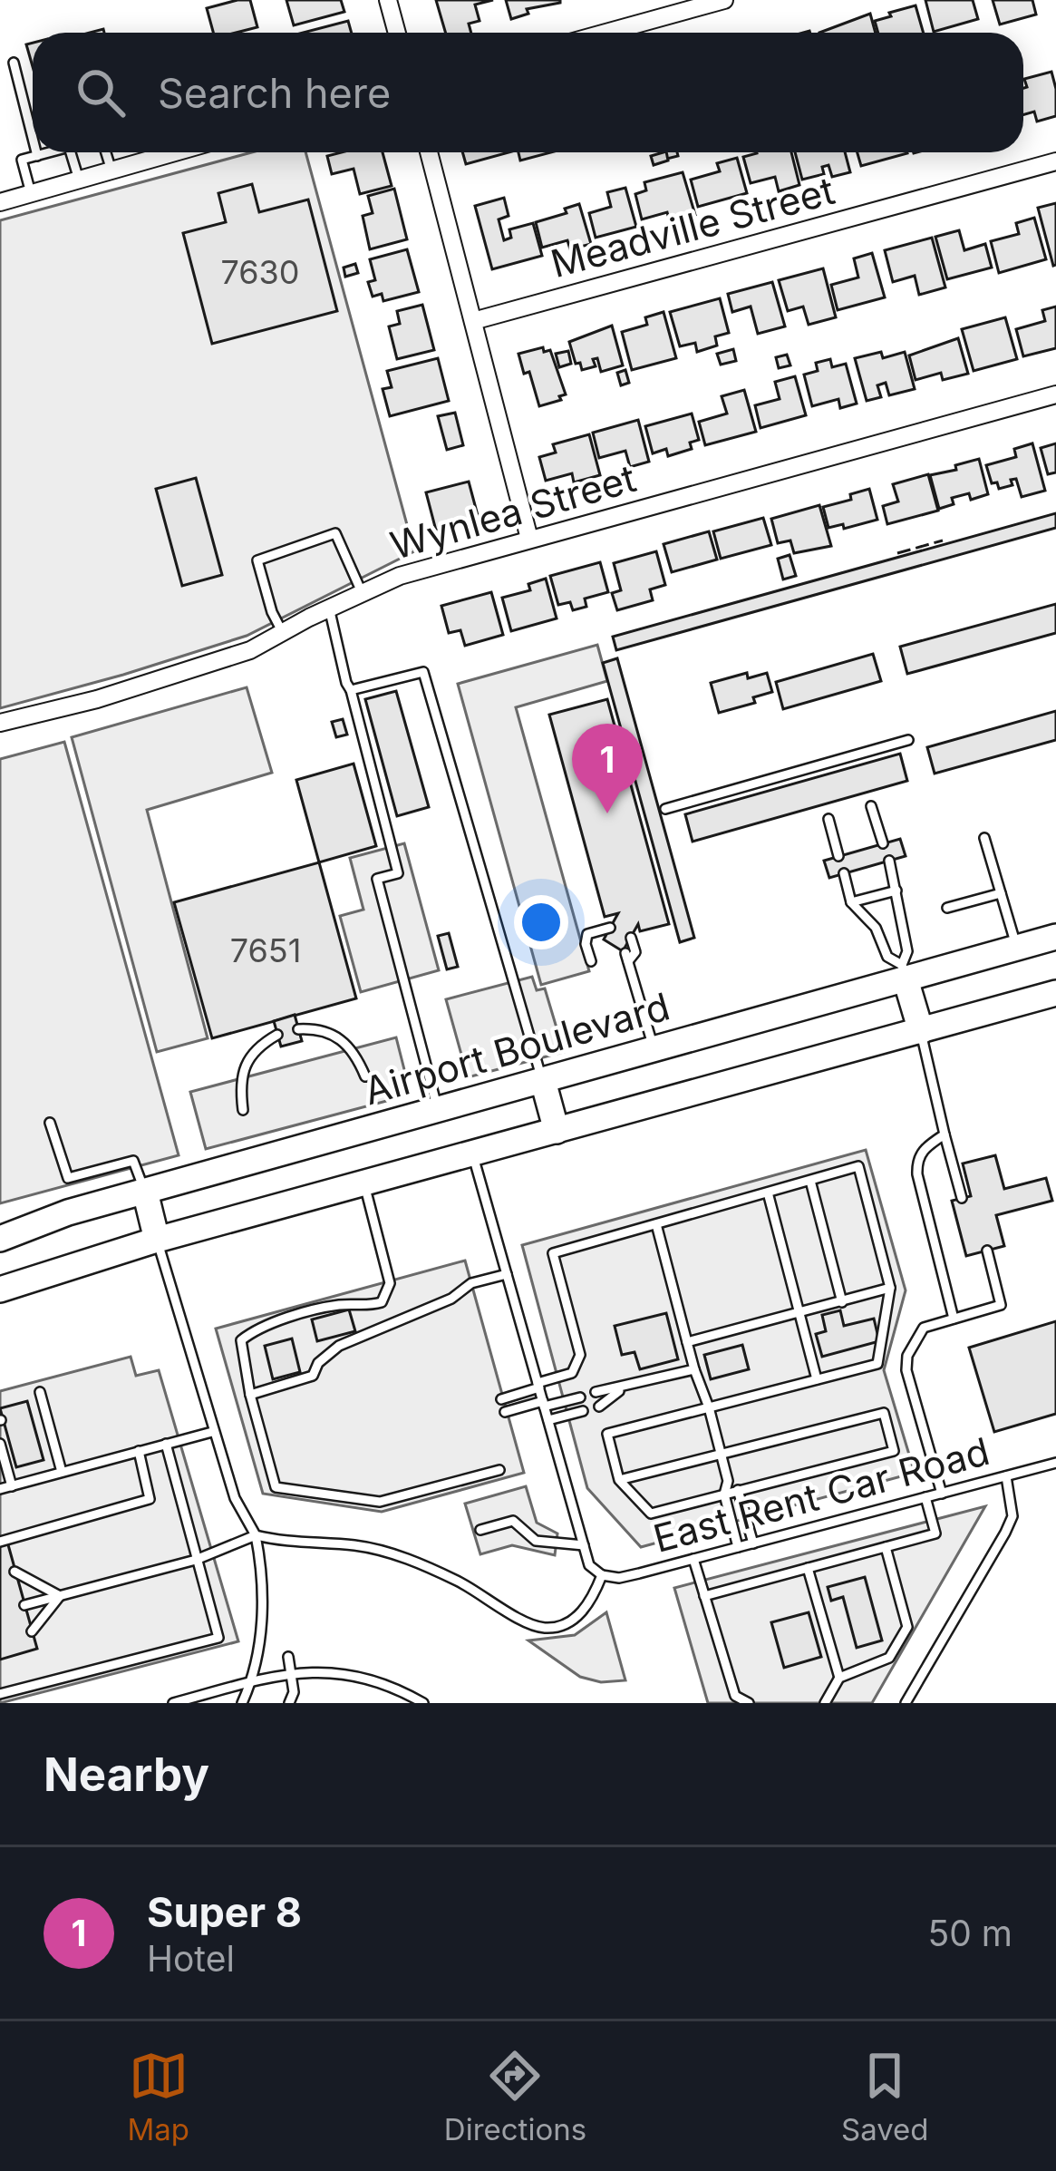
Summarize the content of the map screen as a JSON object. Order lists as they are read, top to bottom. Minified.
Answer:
{"streets":{"main road":["Airport Boulevard"],"street":["Meadville Street","Wynlea Street"],"lane":["East Rent Car Road"]},"house_numbers":["7630","7651"],"page":{"search":"Search here","pins":"1","heading":"Nearby","list":[{"mark":"1","name":"Super 8","note":"Hotel","value":"50 m"}],"nav":["Map","Directions","Saved"]}}
